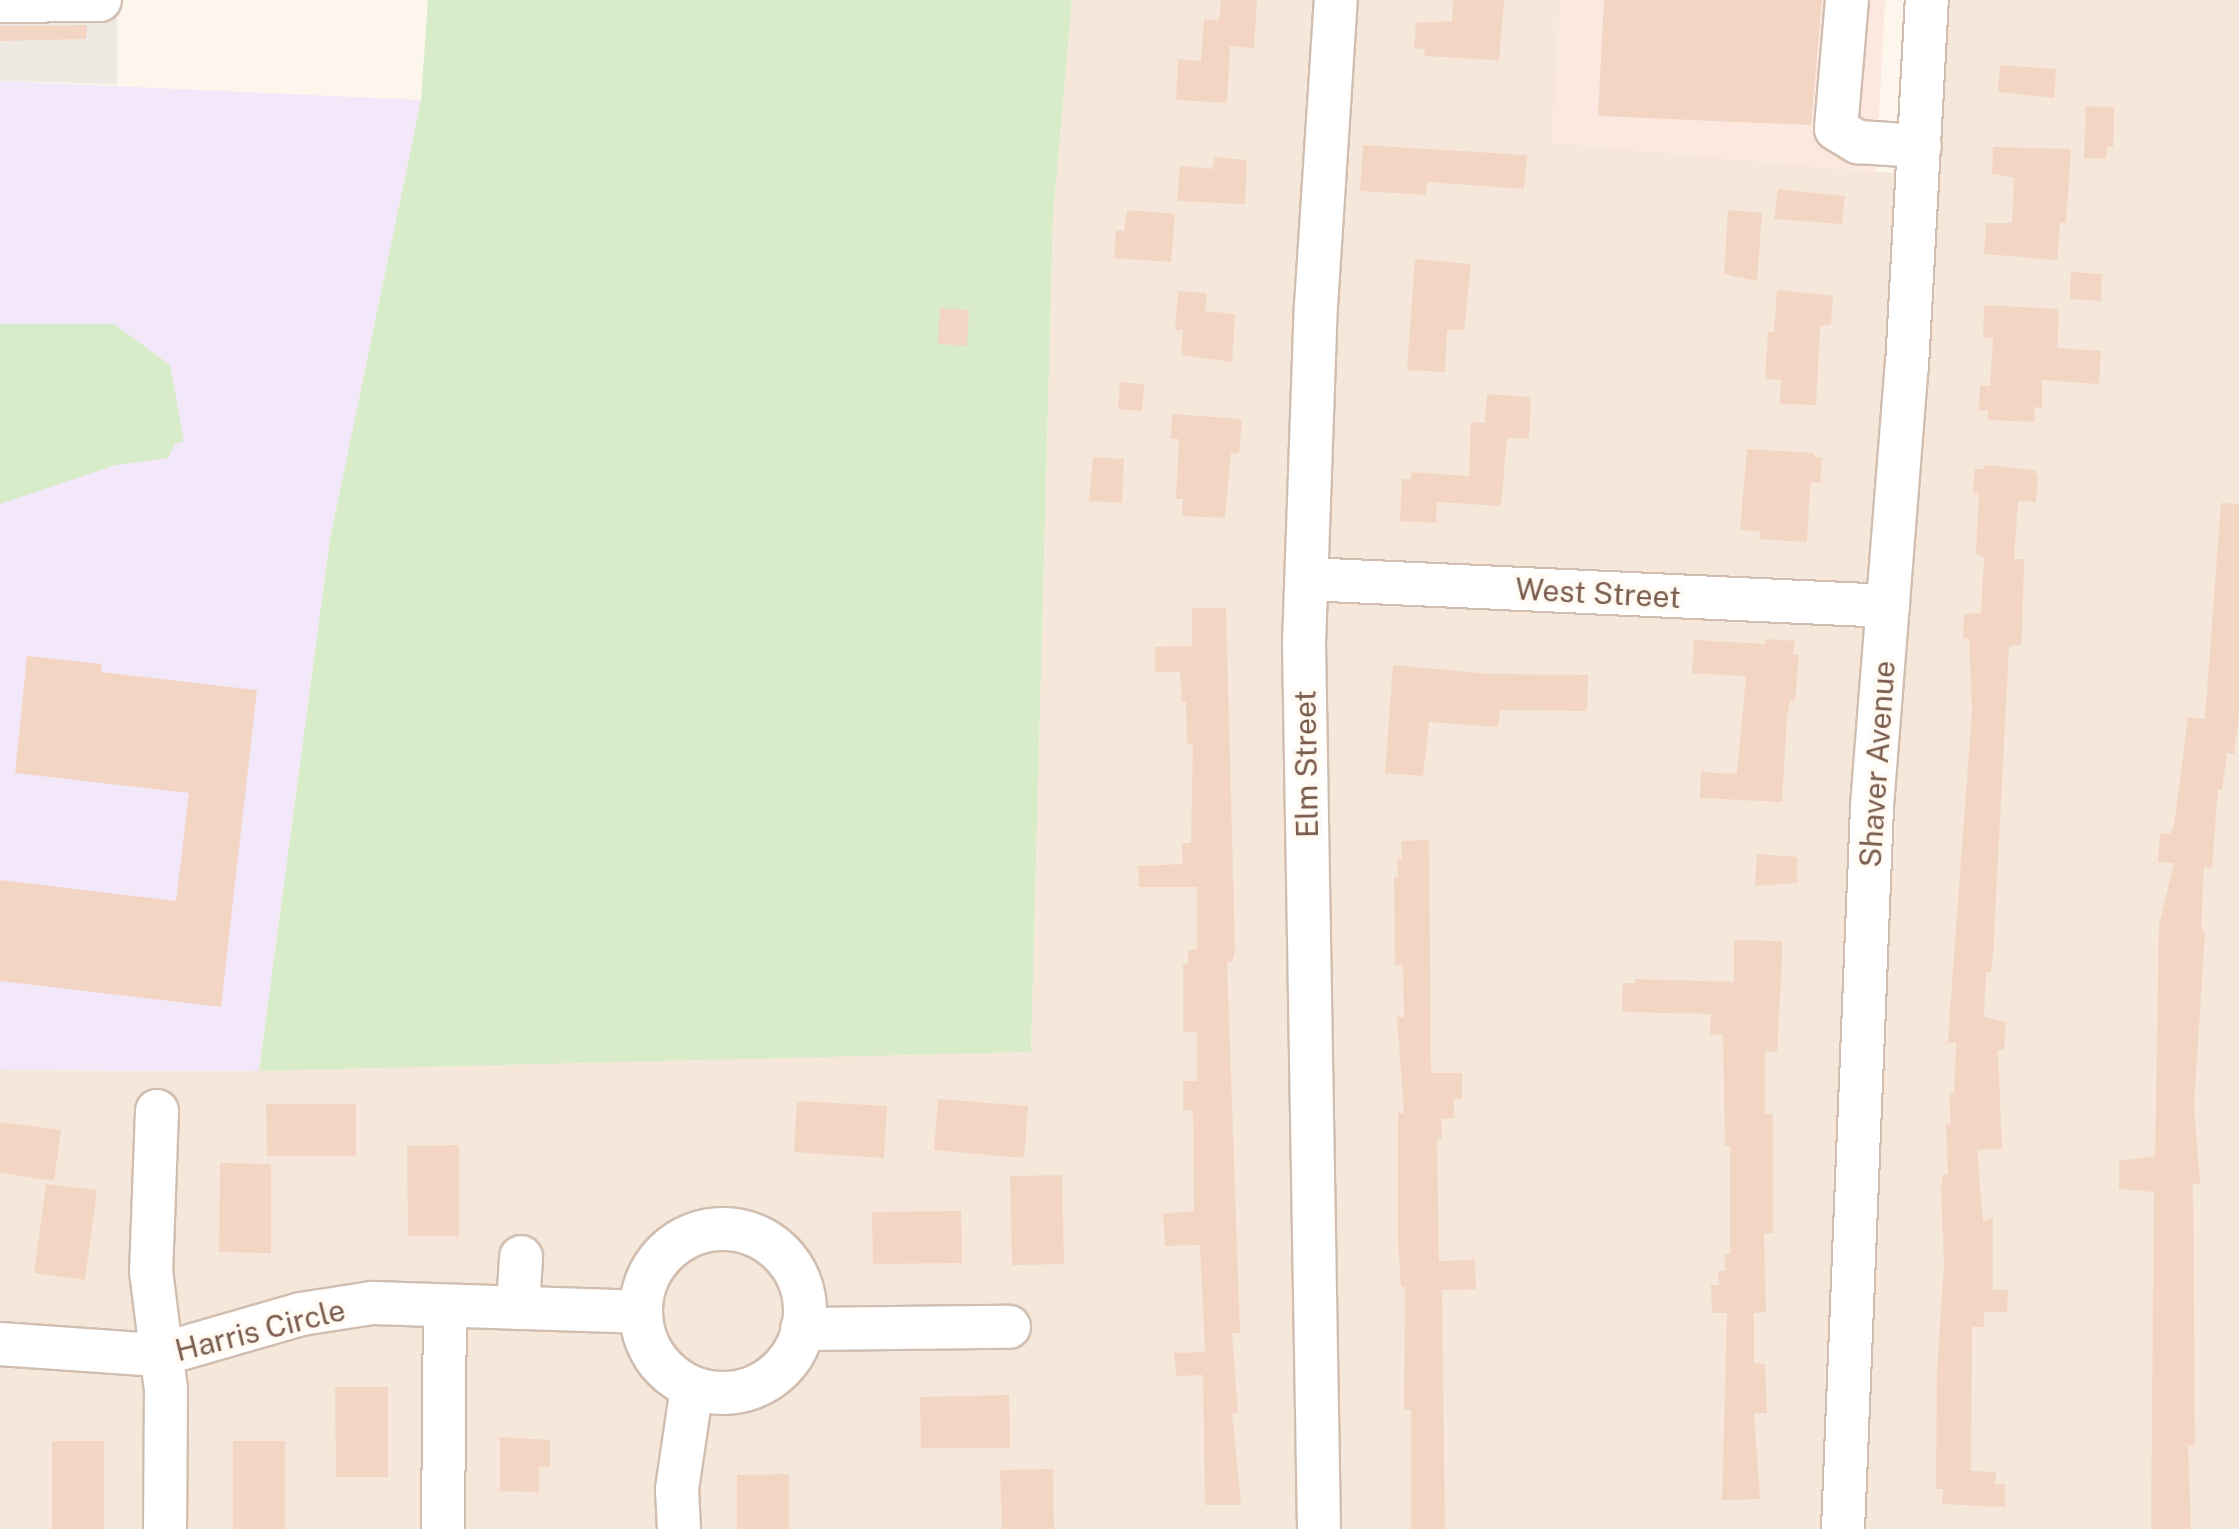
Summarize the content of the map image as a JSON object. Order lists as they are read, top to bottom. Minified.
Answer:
{"streets":{"street":["West Street","Elm Street","Shaver Avenue","Harris Circle"]},"crossings":[["West Street","Elm Street"],["West Street","Shaver Avenue"]]}
